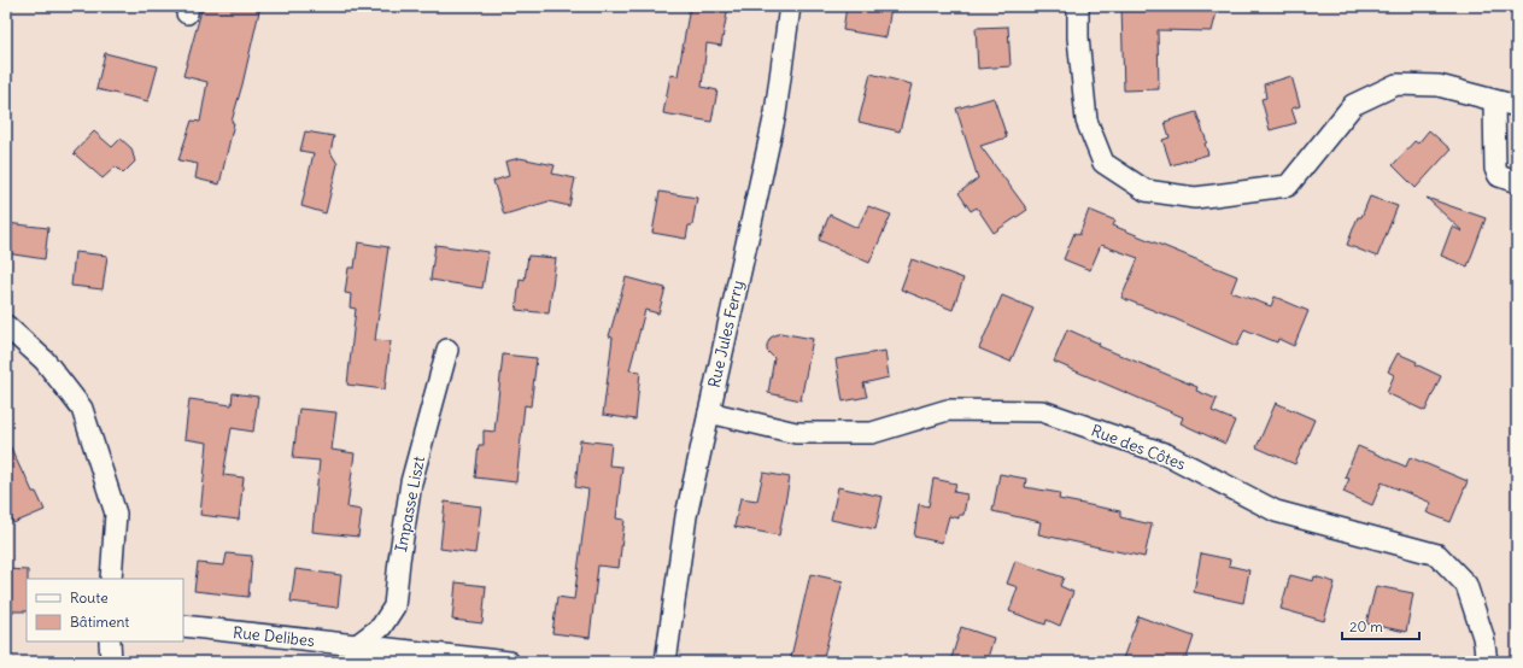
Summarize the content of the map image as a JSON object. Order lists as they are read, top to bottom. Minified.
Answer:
{"streets":{"street":["Rue Jules Ferry","Rue des Côtes","Impasse Liszt","Rue Delibes"]},"crossings":[["Rue Jules Ferry","Rue des Côtes"],["Impasse Liszt","Rue Delibes"]],"legend":["Route","Bâtiment"],"scale_bar":"20 m"}
